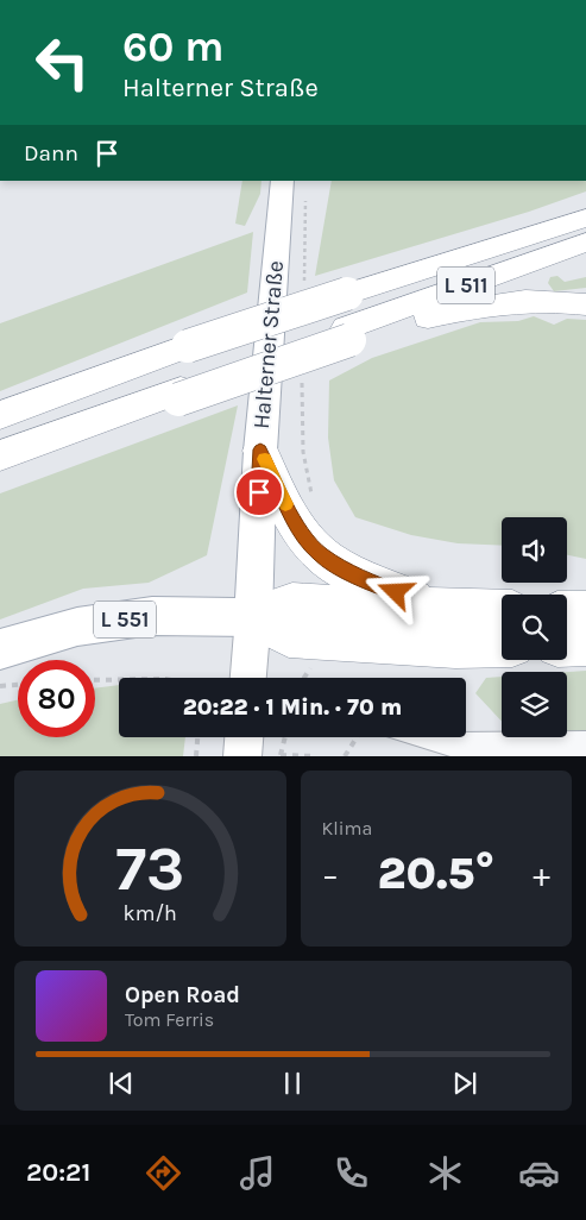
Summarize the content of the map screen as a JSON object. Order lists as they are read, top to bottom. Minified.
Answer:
{"streets":{"highway":["L 511"],"main road":["Halterner Straße","L 551"]},"crossings":[["Halterner Straße","L 551"]],"page":{"turn":["60 m","Halterner Straße"],"then":"Dann","limit":"80","trip":"20:22 · 1 Min. · 70 m","tile":"Klima","heat":["−","20.5°","+"],"song":["Open Road","Tom Ferris"],"tabs":"20:21","gauge":["73","km/h"]}}
